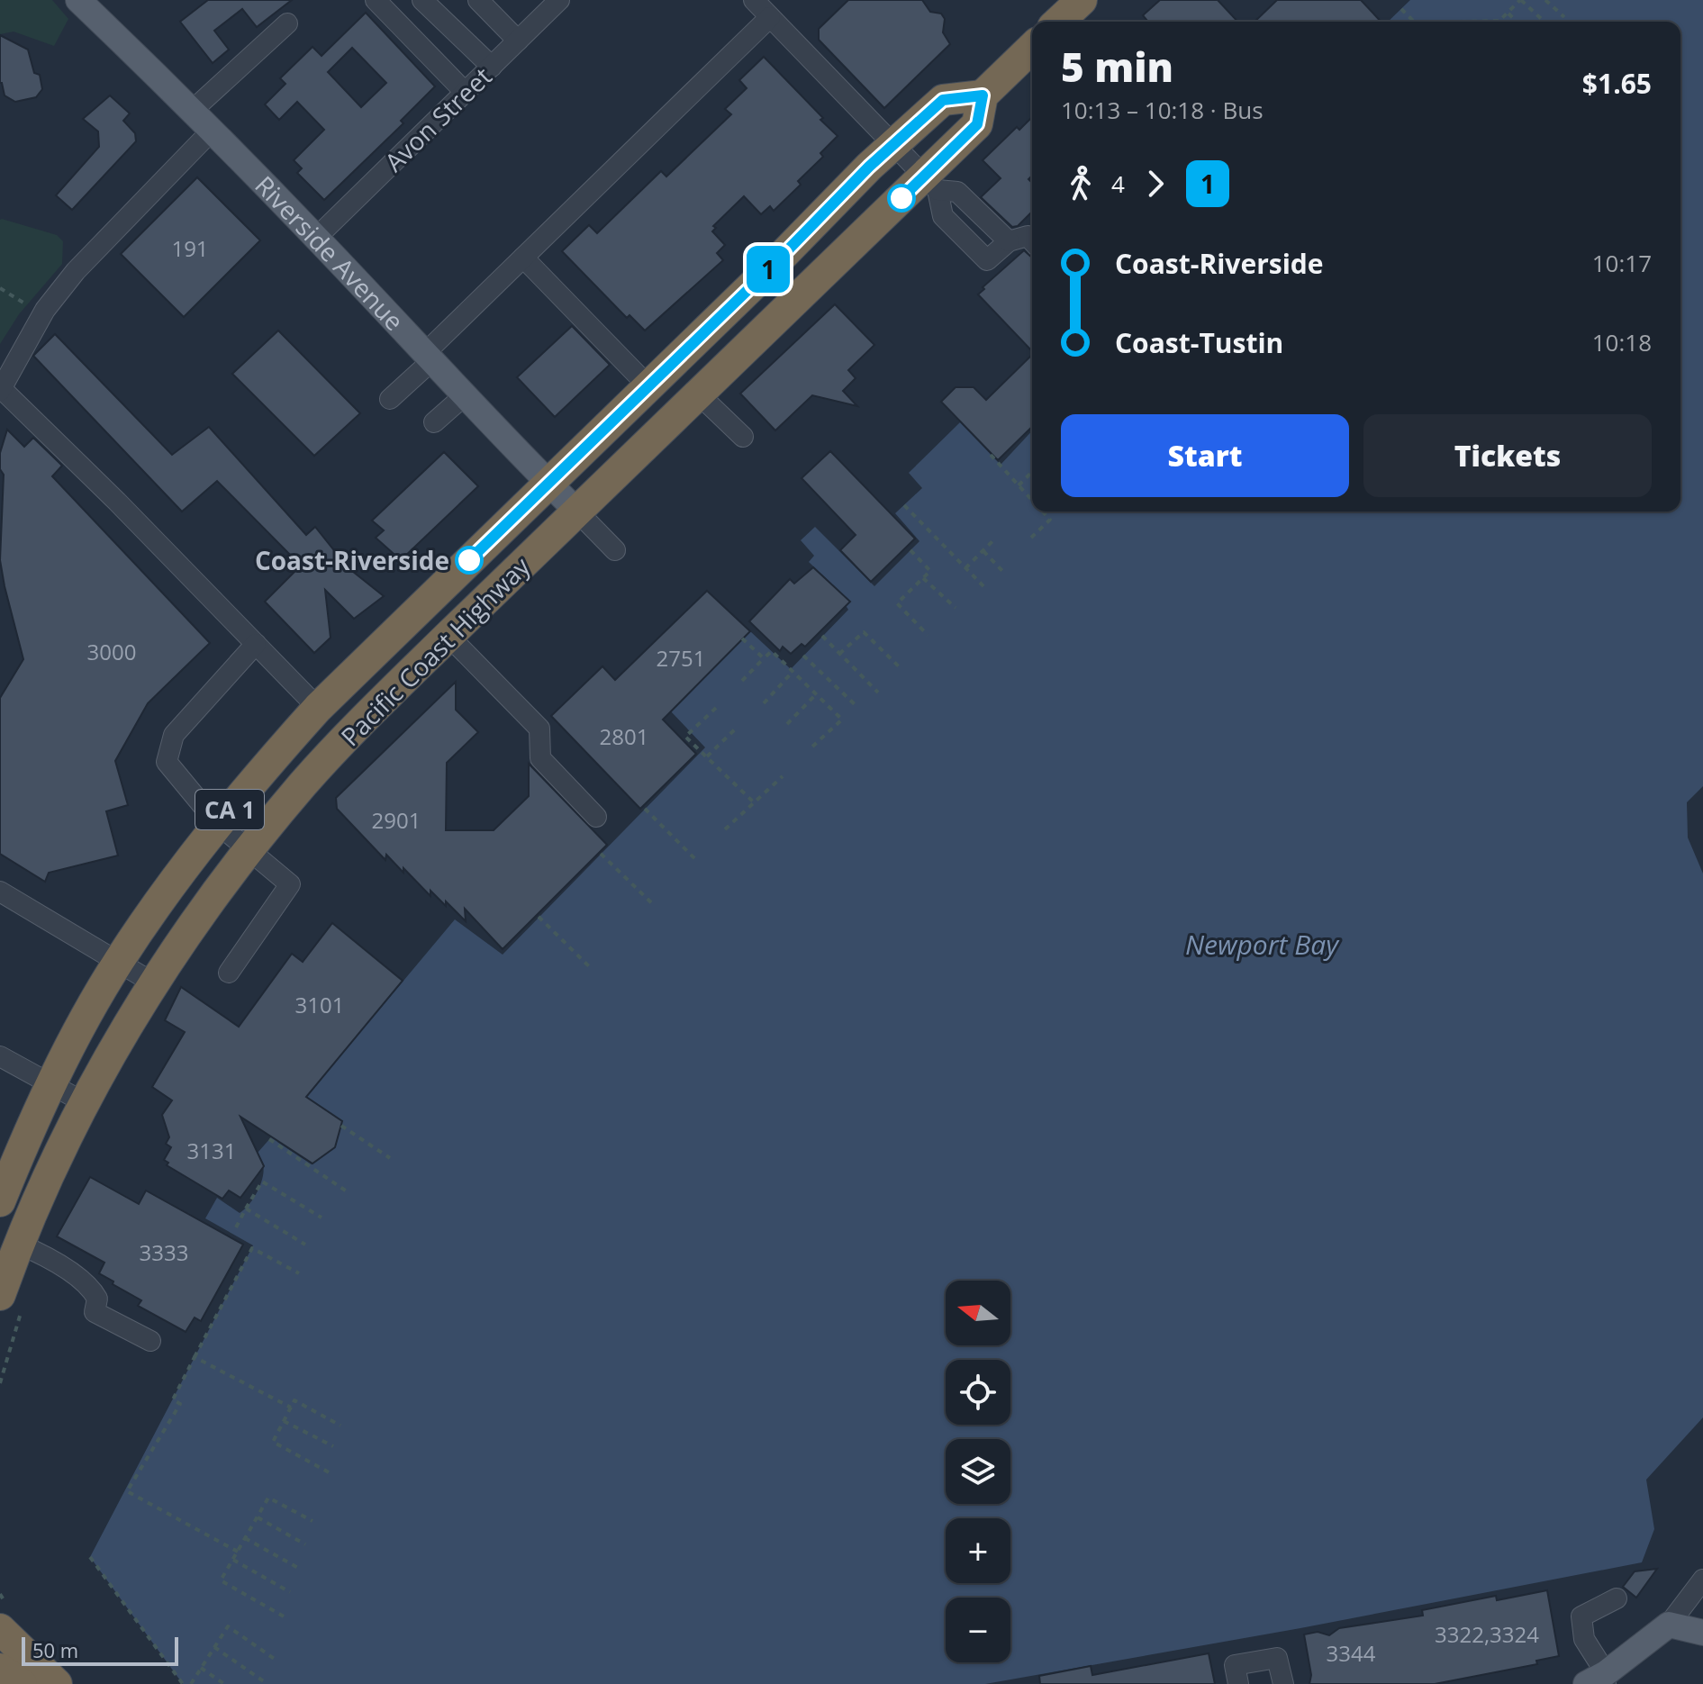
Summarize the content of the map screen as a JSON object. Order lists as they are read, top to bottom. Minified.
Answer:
{"streets":{"highway":["Pacific Coast Highway","CA 1"],"main road":["Riverside Avenue"],"street":["Avon Street"]},"crossings":[["Avon Street","Riverside Avenue"],["Riverside Avenue","Pacific Coast Highway"]],"water":["Newport Bay"],"places":["Coast-Riverside"],"lines":["bus line 1"],"house_numbers":["191","3000","2751","2801","2901","3101","3131","3333","3322,3324","3344"],"scale_bar":"50 m","north":"left","page":{"on_map":"1","heading":["5 min","10:13 – 10:18 · Bus","$1.65"],"legs":["4","1"],"list":[{"name":"Coast-Riverside","value":"10:17"},{"name":"Coast-Tustin","value":"10:18"}],"buttons":["Start","Tickets"],"map_buttons":["+","−"],"scale":"50 m"}}
